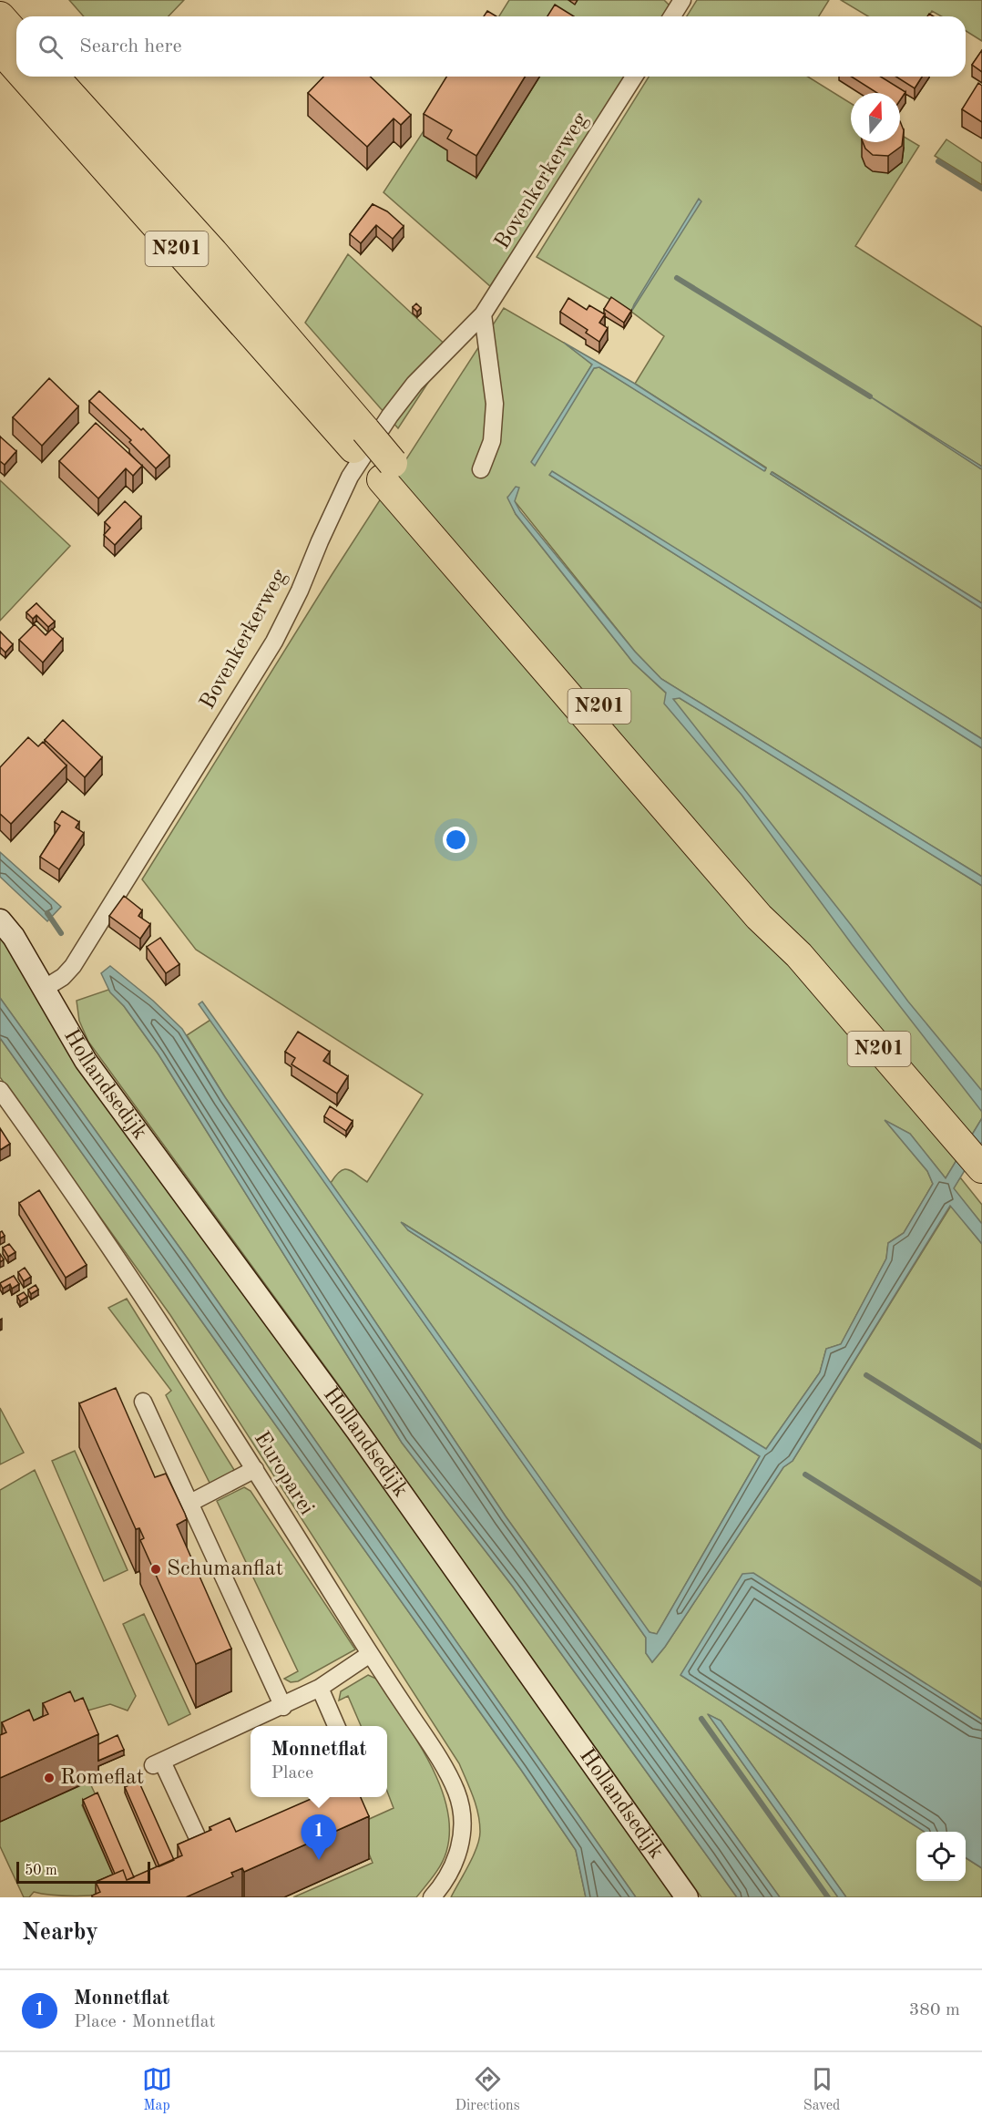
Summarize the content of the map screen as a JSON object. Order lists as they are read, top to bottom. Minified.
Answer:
{"streets":{"highway":["N201"],"street":["Bovenkerkerweg","Hollandsedijk","Europarei"]},"crossings":[["Bovenkerkerweg","Hollandsedijk"]],"places":["Schumanflat","Romeflat"],"scale_bar":"50 m","north":"top","page":{"search":"Search here","popup":["Monnetflat","Place"],"pins":"1","scale":"50 m","heading":"Nearby","list":[{"mark":"1","name":"Monnetflat","note":"Place · Monnetflat","value":"380 m"}],"nav":["Map","Directions","Saved"]}}
